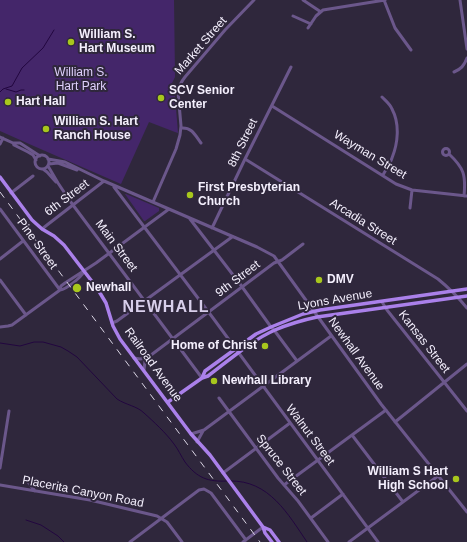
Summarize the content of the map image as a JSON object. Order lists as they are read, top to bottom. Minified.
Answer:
{"streets":{"main road":["Lyons Avenue","Railroad Avenue"],"street":["Market Street","8th Street","Wayman Street","6th Street","Arcadia Street","Pine Street","Main Street","9th Street","Kansas Street","Newhall Avenue","Walnut Street","Spruce Street","Placerita Canyon Road"]},"crossings":[["Market Street","Newhall Avenue"],["8th Street","Wayman Street"],["8th Street","Arcadia Street"],["8th Street","Newhall Avenue"],["6th Street","Main Street"],["6th Street","Newhall Avenue"],["6th Street","Railroad Avenue"],["Arcadia Street","Lyons Avenue"],["Main Street","9th Street"],["Main Street","Lyons Avenue"],["Main Street","Newhall Avenue"],["9th Street","Newhall Avenue"],["9th Street","Walnut Street"],["Lyons Avenue","Kansas Street"],["Lyons Avenue","Newhall Avenue"],["Lyons Avenue","Railroad Avenue"],["Lyons Avenue","Walnut Street"],["Newhall Avenue","Walnut Street"]],"districts":["NEWHALL"],"parks":["William S. Hart Park"],"places":["William S. Hart Museum","SCV Senior Center","Hart Hall","William S. Hart Ranch House","First Presbyterian Church","DMV","Newhall","Home of Christ","Newhall Library","William S Hart High School"]}
